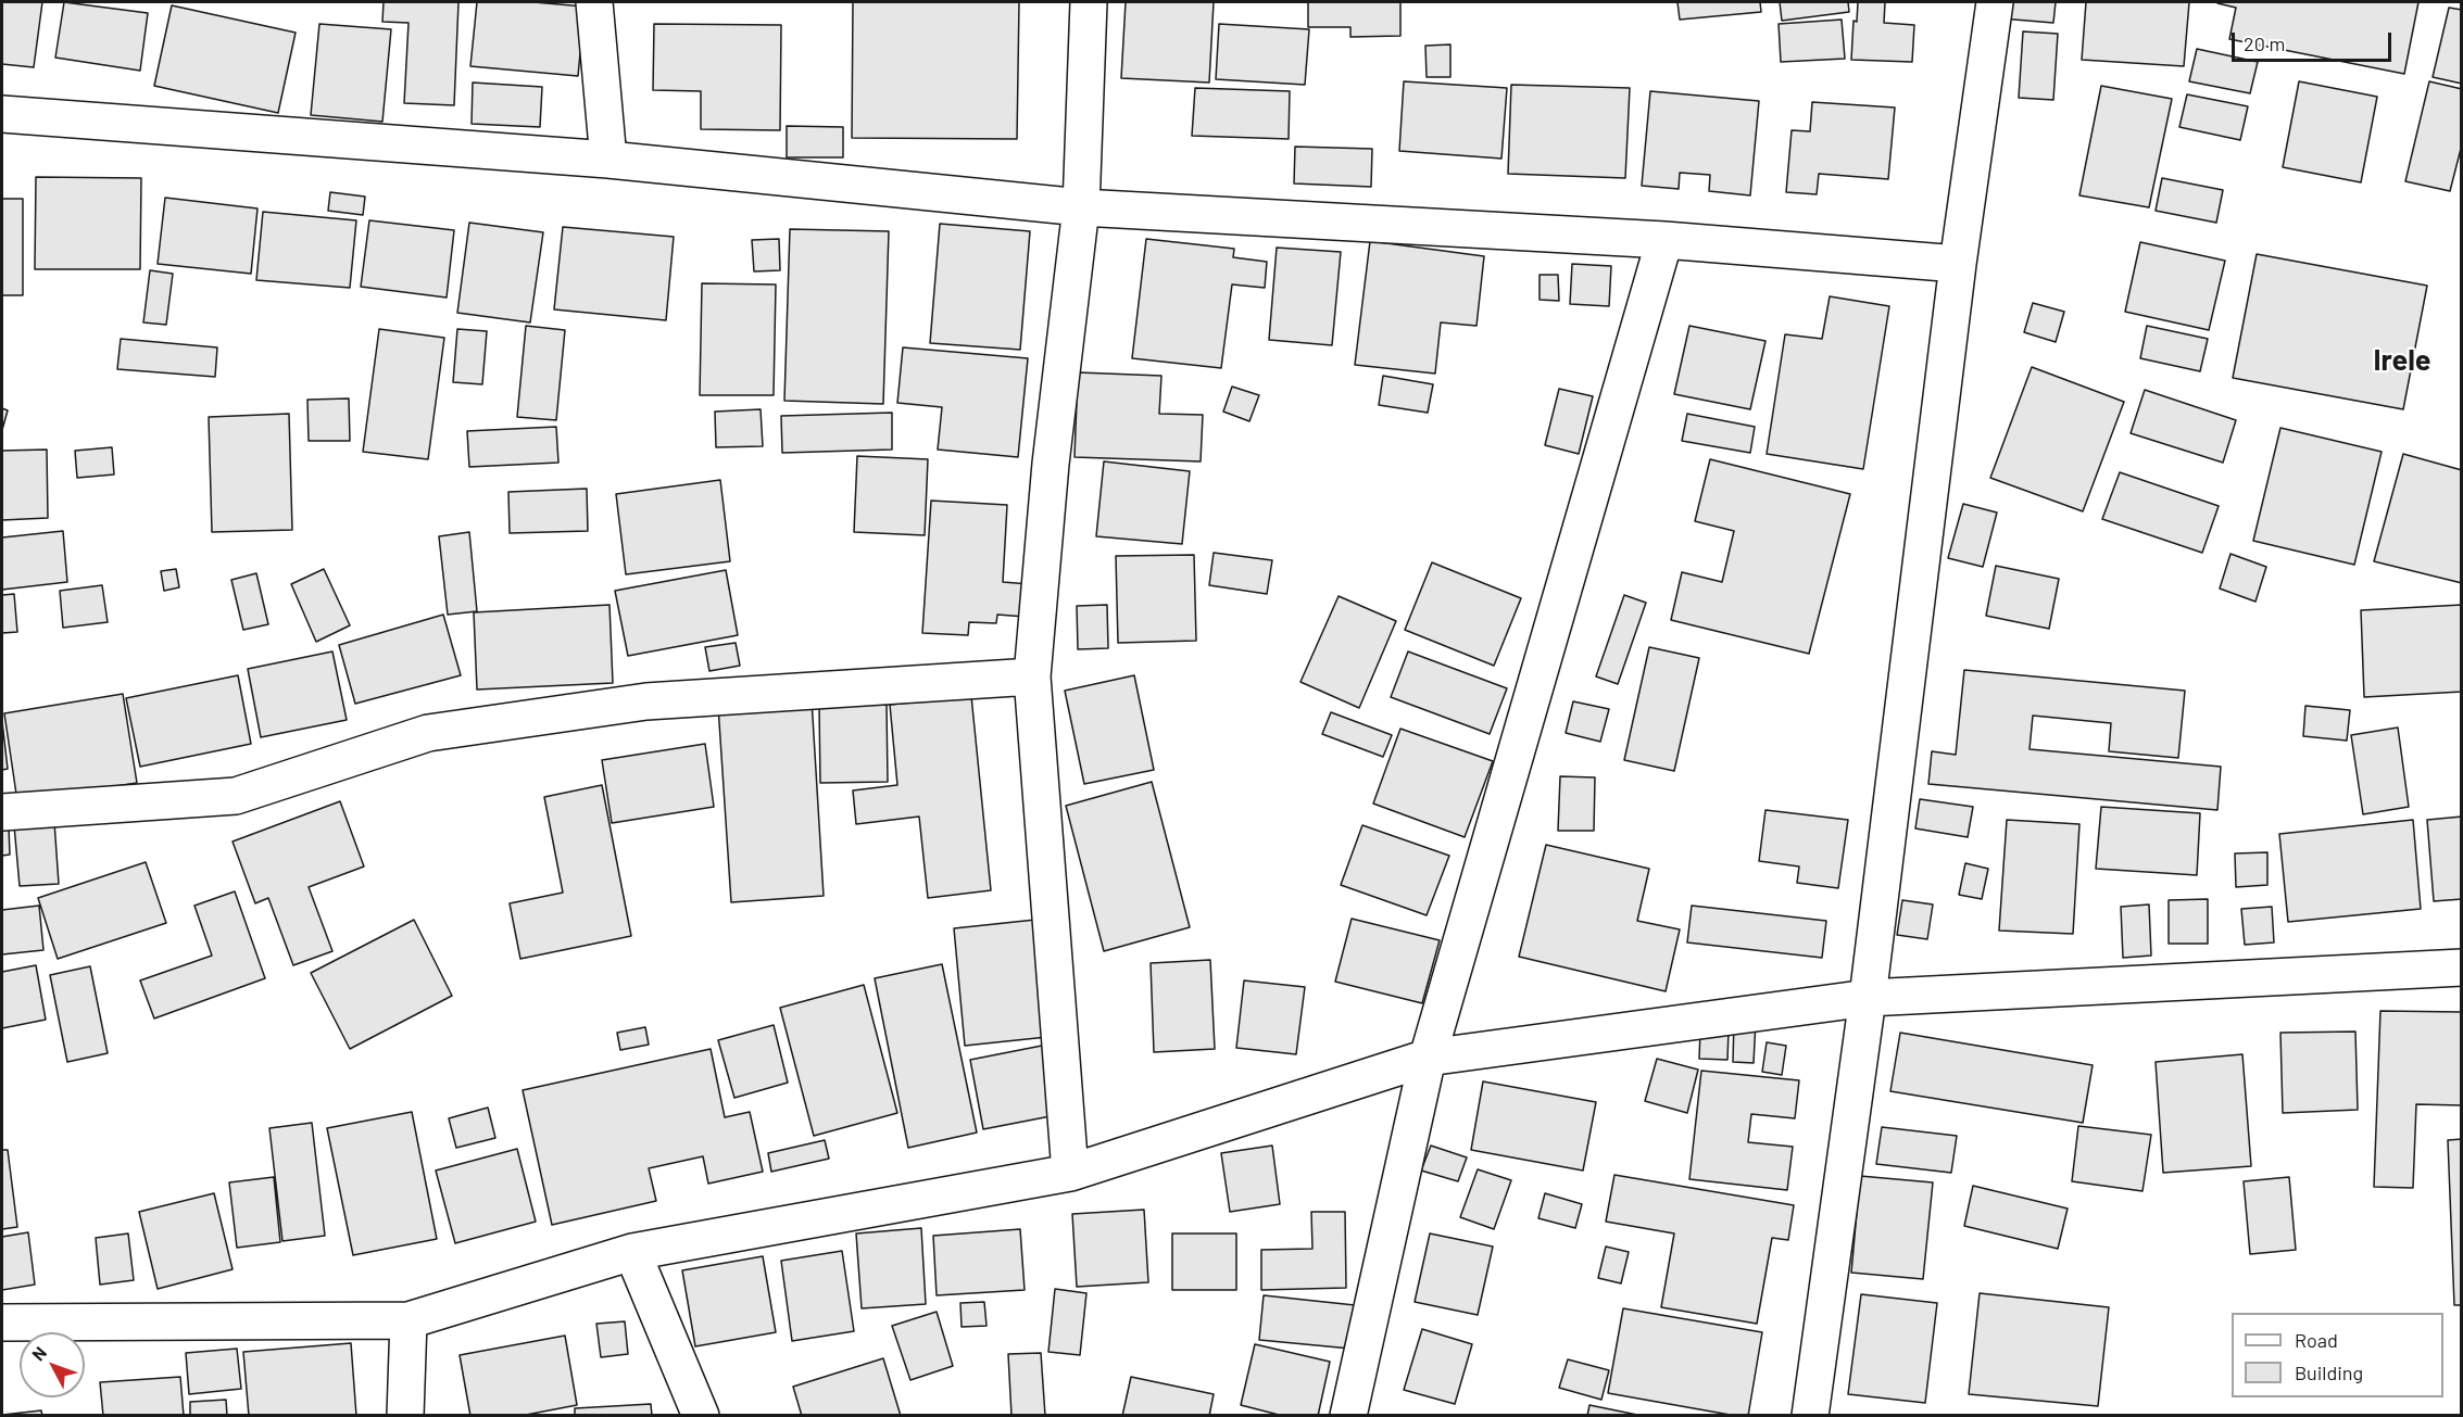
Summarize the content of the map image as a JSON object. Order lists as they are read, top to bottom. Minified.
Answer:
{"districts":["Irele"],"legend":["Road","Building"],"scale_bar":"20 m","north":"top left"}
